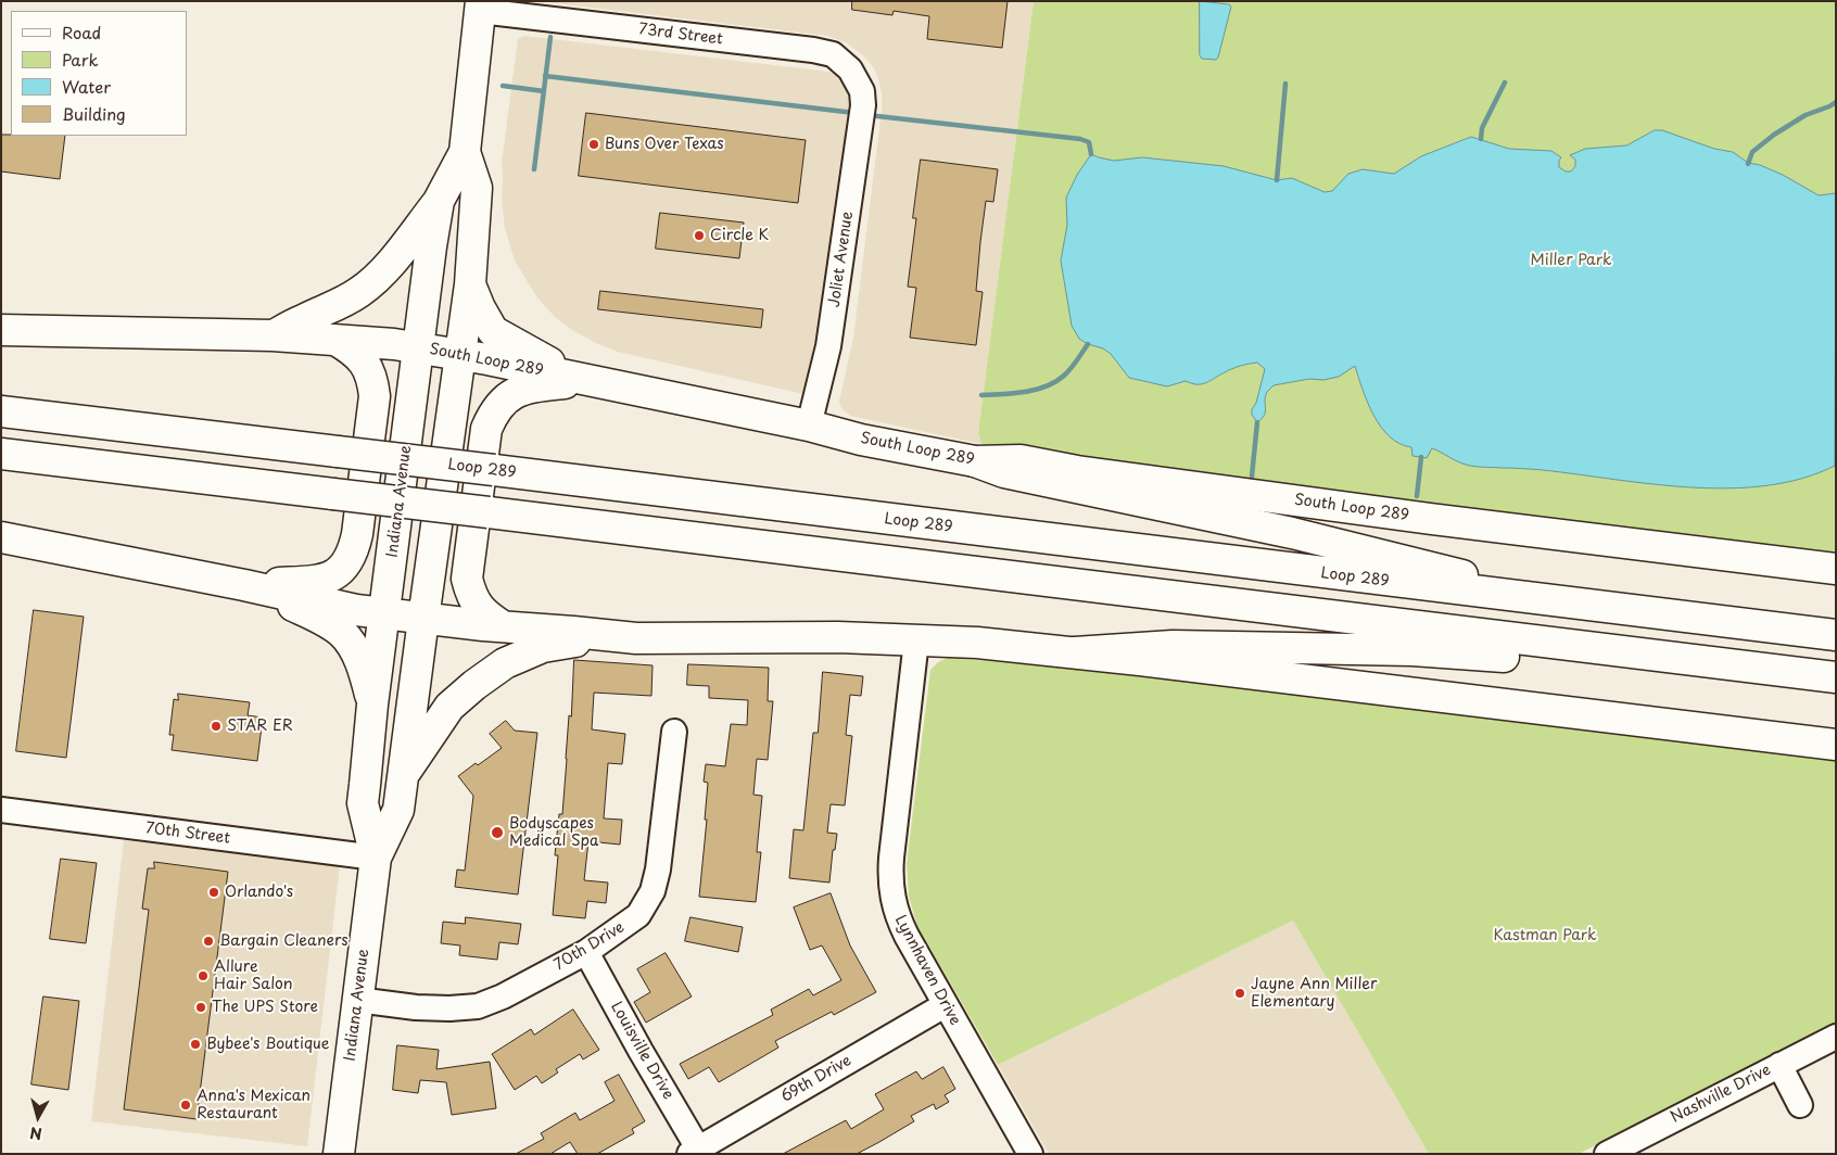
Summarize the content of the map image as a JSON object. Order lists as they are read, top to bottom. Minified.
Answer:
{"streets":{"main road":["South Loop 289","Loop 289","Indiana Avenue"],"street":["73rd Street","Joliet Avenue","70th Street","70th Drive","Lynnhaven Drive","Louisville Drive","69th Drive","Nashville Drive"]},"crossings":[["73rd Street","Joliet Avenue"],["73rd Street","Indiana Avenue"],["Joliet Avenue","South Loop 289"],["South Loop 289","Indiana Avenue"],["Indiana Avenue","70th Street"],["Indiana Avenue","70th Drive"],["70th Drive","Louisville Drive"],["Lynnhaven Drive","69th Drive"],["Louisville Drive","69th Drive"]],"parks":["Miller Park","Kastman Park"],"places":["Buns Over Texas","Circle K","STAR ER","Bodyscapes Medical Spa","Orlando's","Bargain Cleaners","Allure Hair Salon","Jayne Ann Miller Elementary","The UPS Store","Bybee's Boutique","Anna's Mexican Restaurant"],"legend":["Road","Park","Water","Building"],"north":"bottom"}
